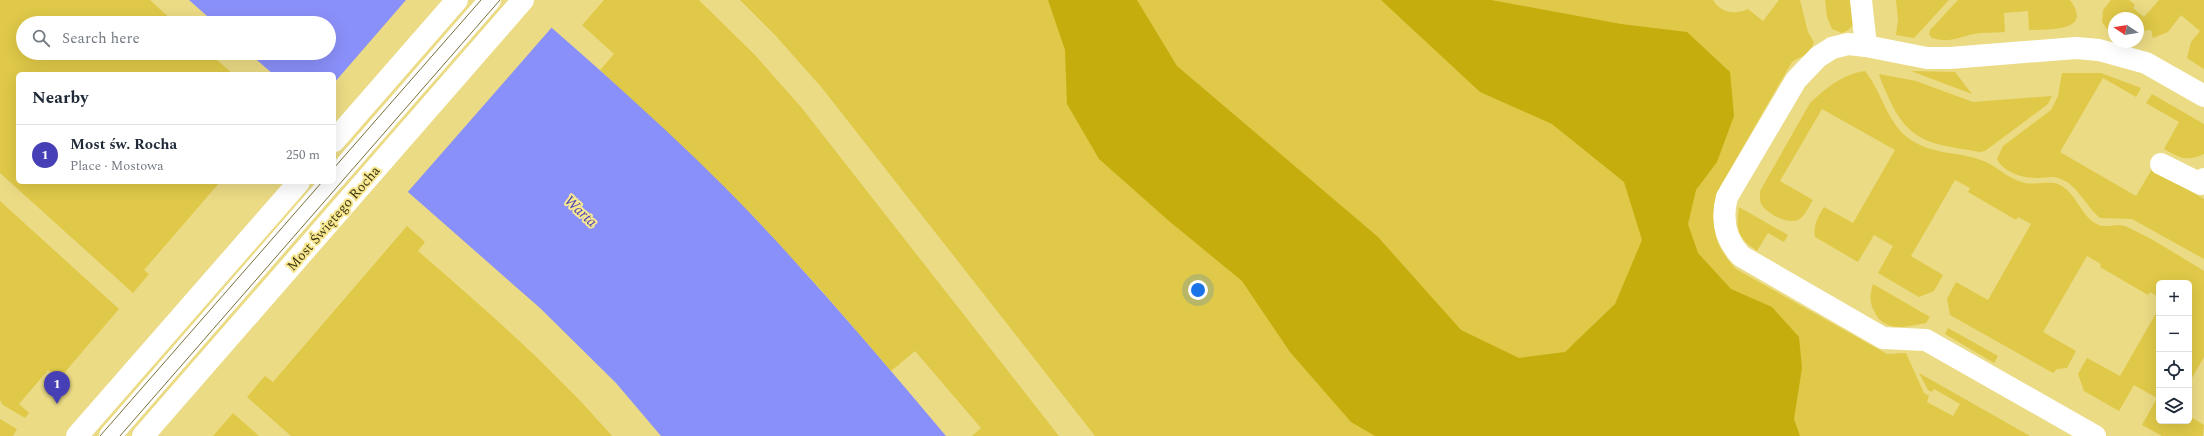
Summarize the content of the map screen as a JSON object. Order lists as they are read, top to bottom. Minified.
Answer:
{"streets":{"street":["Most Świętego Rocha"]},"water":["Warta"],"north":"left","page":{"search":"Search here","heading":"Nearby","list":[{"mark":"1","name":"Most św. Rocha","note":"Place · Mostowa","value":"250 m"}],"map_buttons":["+","−"],"pins":"1"}}
